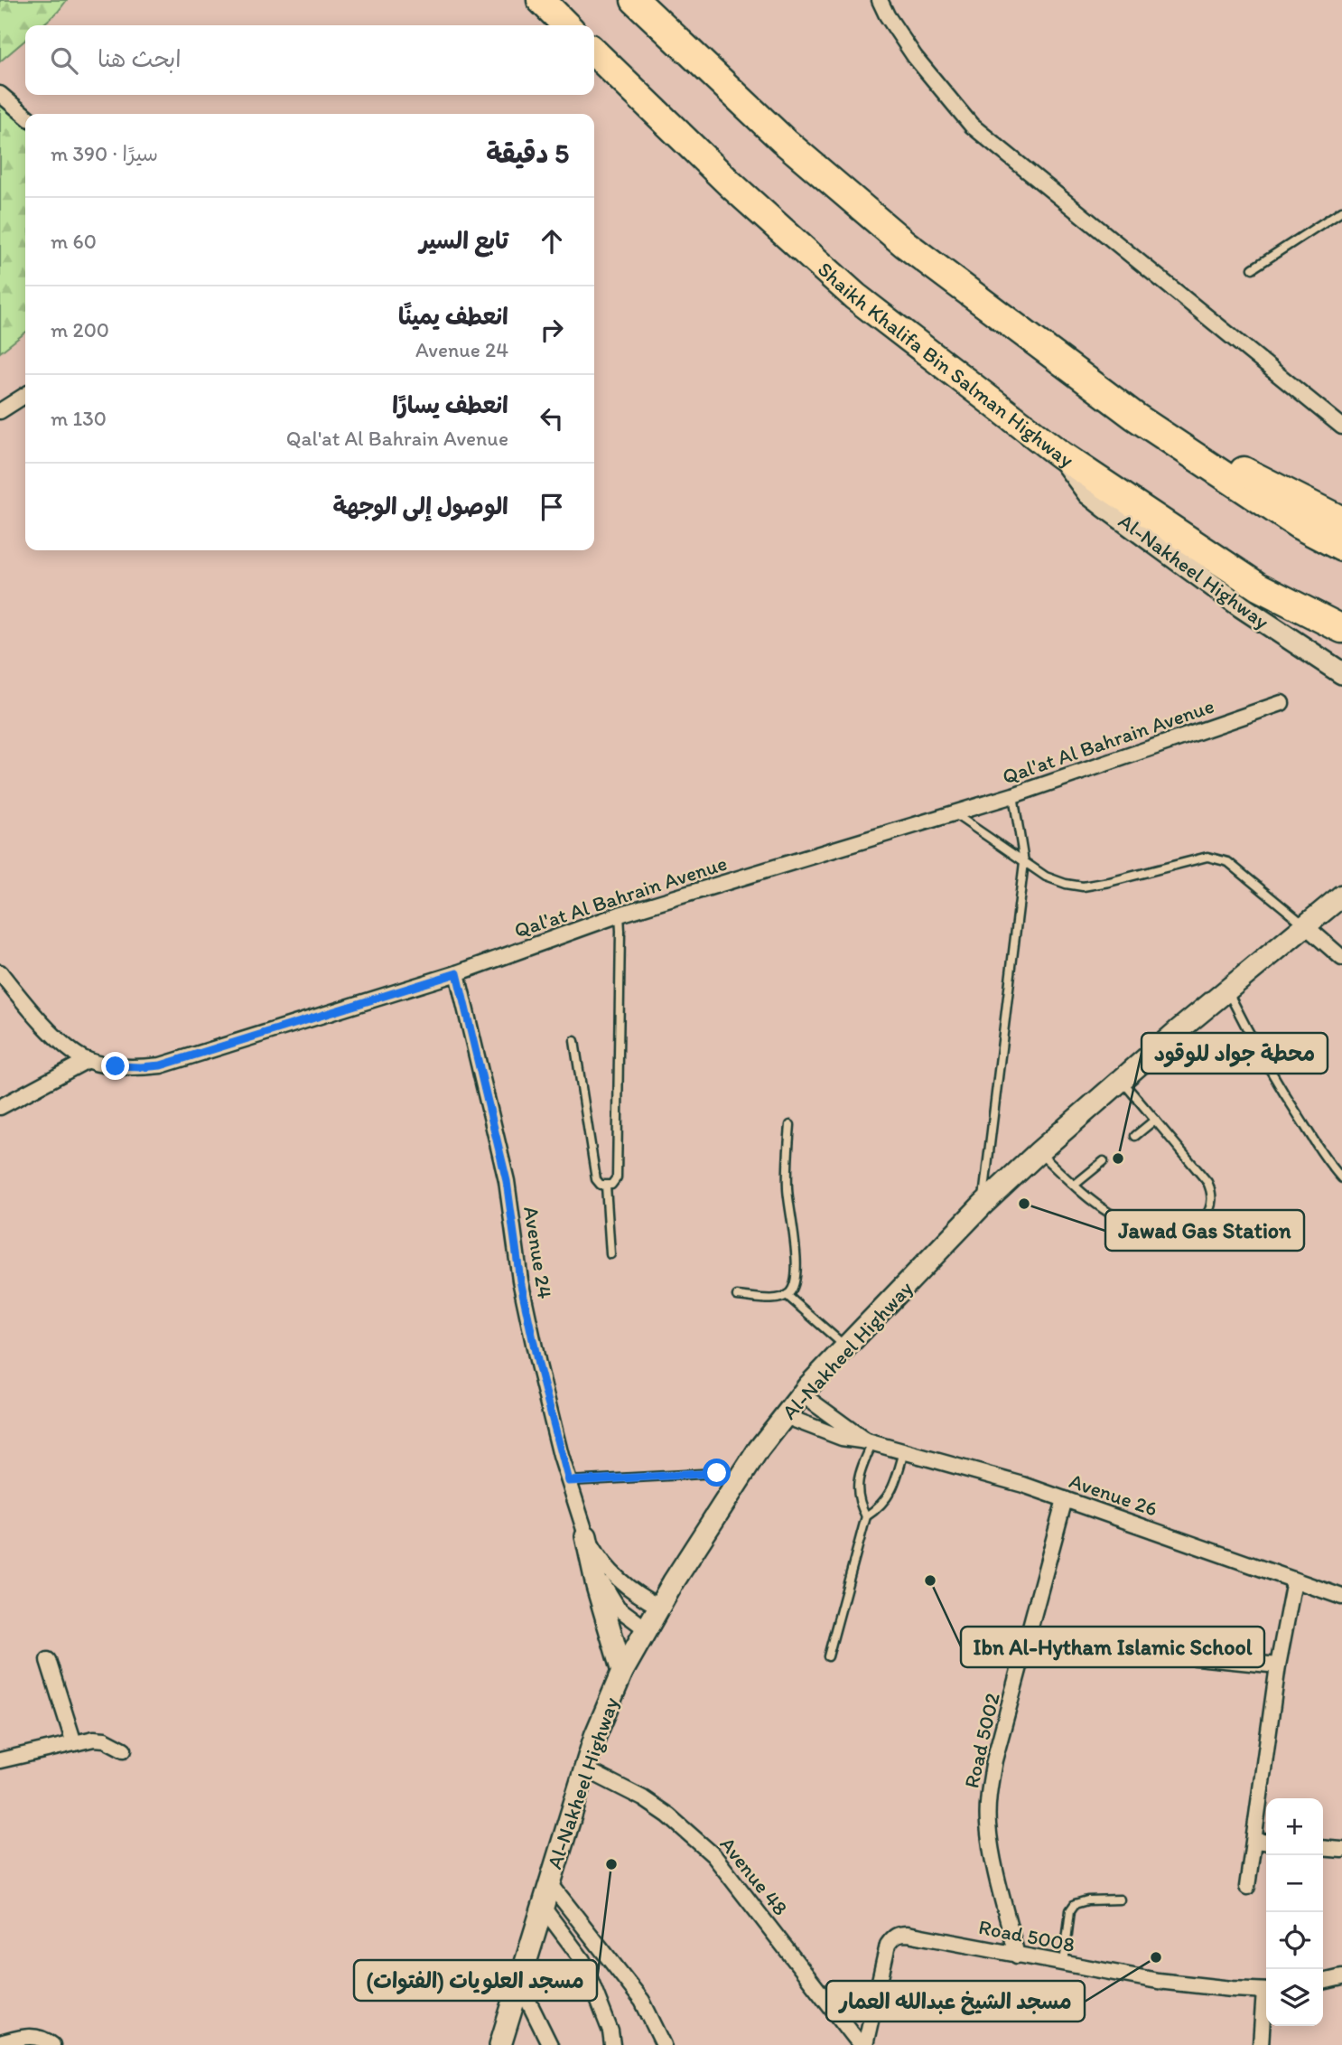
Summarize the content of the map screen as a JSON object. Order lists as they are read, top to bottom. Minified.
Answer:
{"streets":{"highway":["Shaikh Khalifa Bin Salman Highway"],"street":["Al-Nakheel Highway","Qal'at Al Bahrain Avenue","Avenue 24","Avenue 26","Road 5002","Avenue 48","Road 5008"]},"crossings":[["Shaikh Khalifa Bin Salman Highway","Al-Nakheel Highway"],["Al-Nakheel Highway","Avenue 24"],["Al-Nakheel Highway","Avenue 26"],["Al-Nakheel Highway","Avenue 48"],["Qal'at Al Bahrain Avenue","Avenue 24"],["Avenue 26","Road 5002"],["Road 5002","Road 5008"],["Avenue 48","Road 5008"]],"places":["محطة جواد للوقود","Jawad Gas Station","Ibn Al-Hytham Islamic School","مسجد العلويات (الفتوات)","مسجد الشيخ عبدالله العمار"],"page":{"search":"ابحث هنا","heading":["5 دقيقة","سيرًا · 390 m"],"list":[["تابع السير","60 m"],["انعطف يمينًا","Avenue 24","200 m"],["انعطف يسارًا","Qal'at Al Bahrain Avenue","130 m"],"الوصول إلى الوجهة"],"map_buttons":["+","−"]}}
